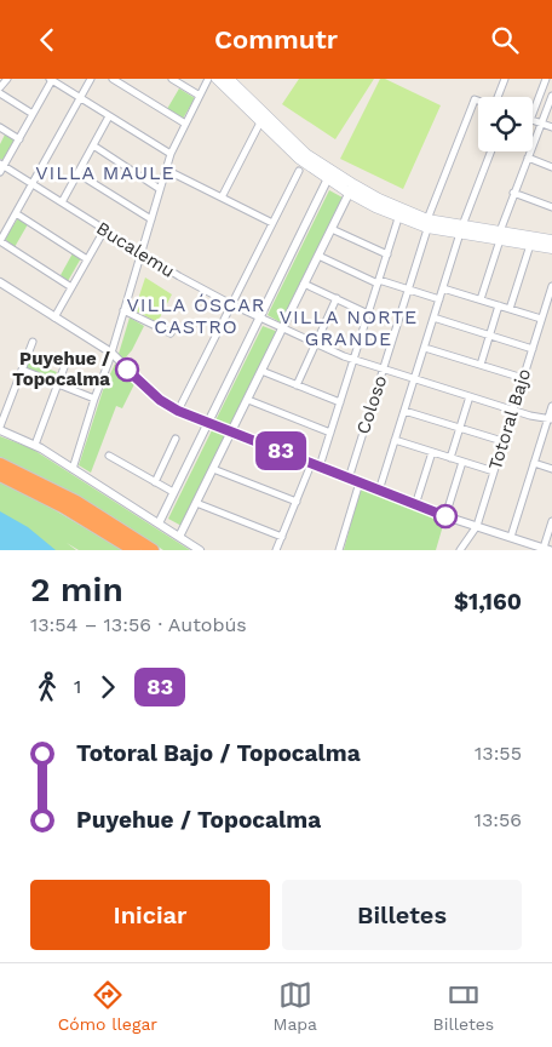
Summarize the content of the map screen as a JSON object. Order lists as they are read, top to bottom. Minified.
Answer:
{"streets":{"street":["Bucalemu","Coloso","Totoral Bajo"]},"crossings":[["Bucalemu","Coloso"],["Bucalemu","Totoral Bajo"]],"districts":["VILLA MAULE","VILLA ÓSCAR CASTRO","VILLA NORTE GRANDE"],"places":["Puyehue / Topocalma"],"lines":["bus line 83"],"page":{"header":"Commutr","on_map":"83","heading":["2 min","13:54 – 13:56 · Autobús","$1,160"],"legs":["1","83"],"list":[{"name":"Totoral Bajo / Topocalma","value":"13:55"},{"name":"Puyehue / Topocalma","value":"13:56"}],"buttons":["Iniciar","Billetes"],"tabs":["Cómo llegar","Mapa","Billetes"]}}
